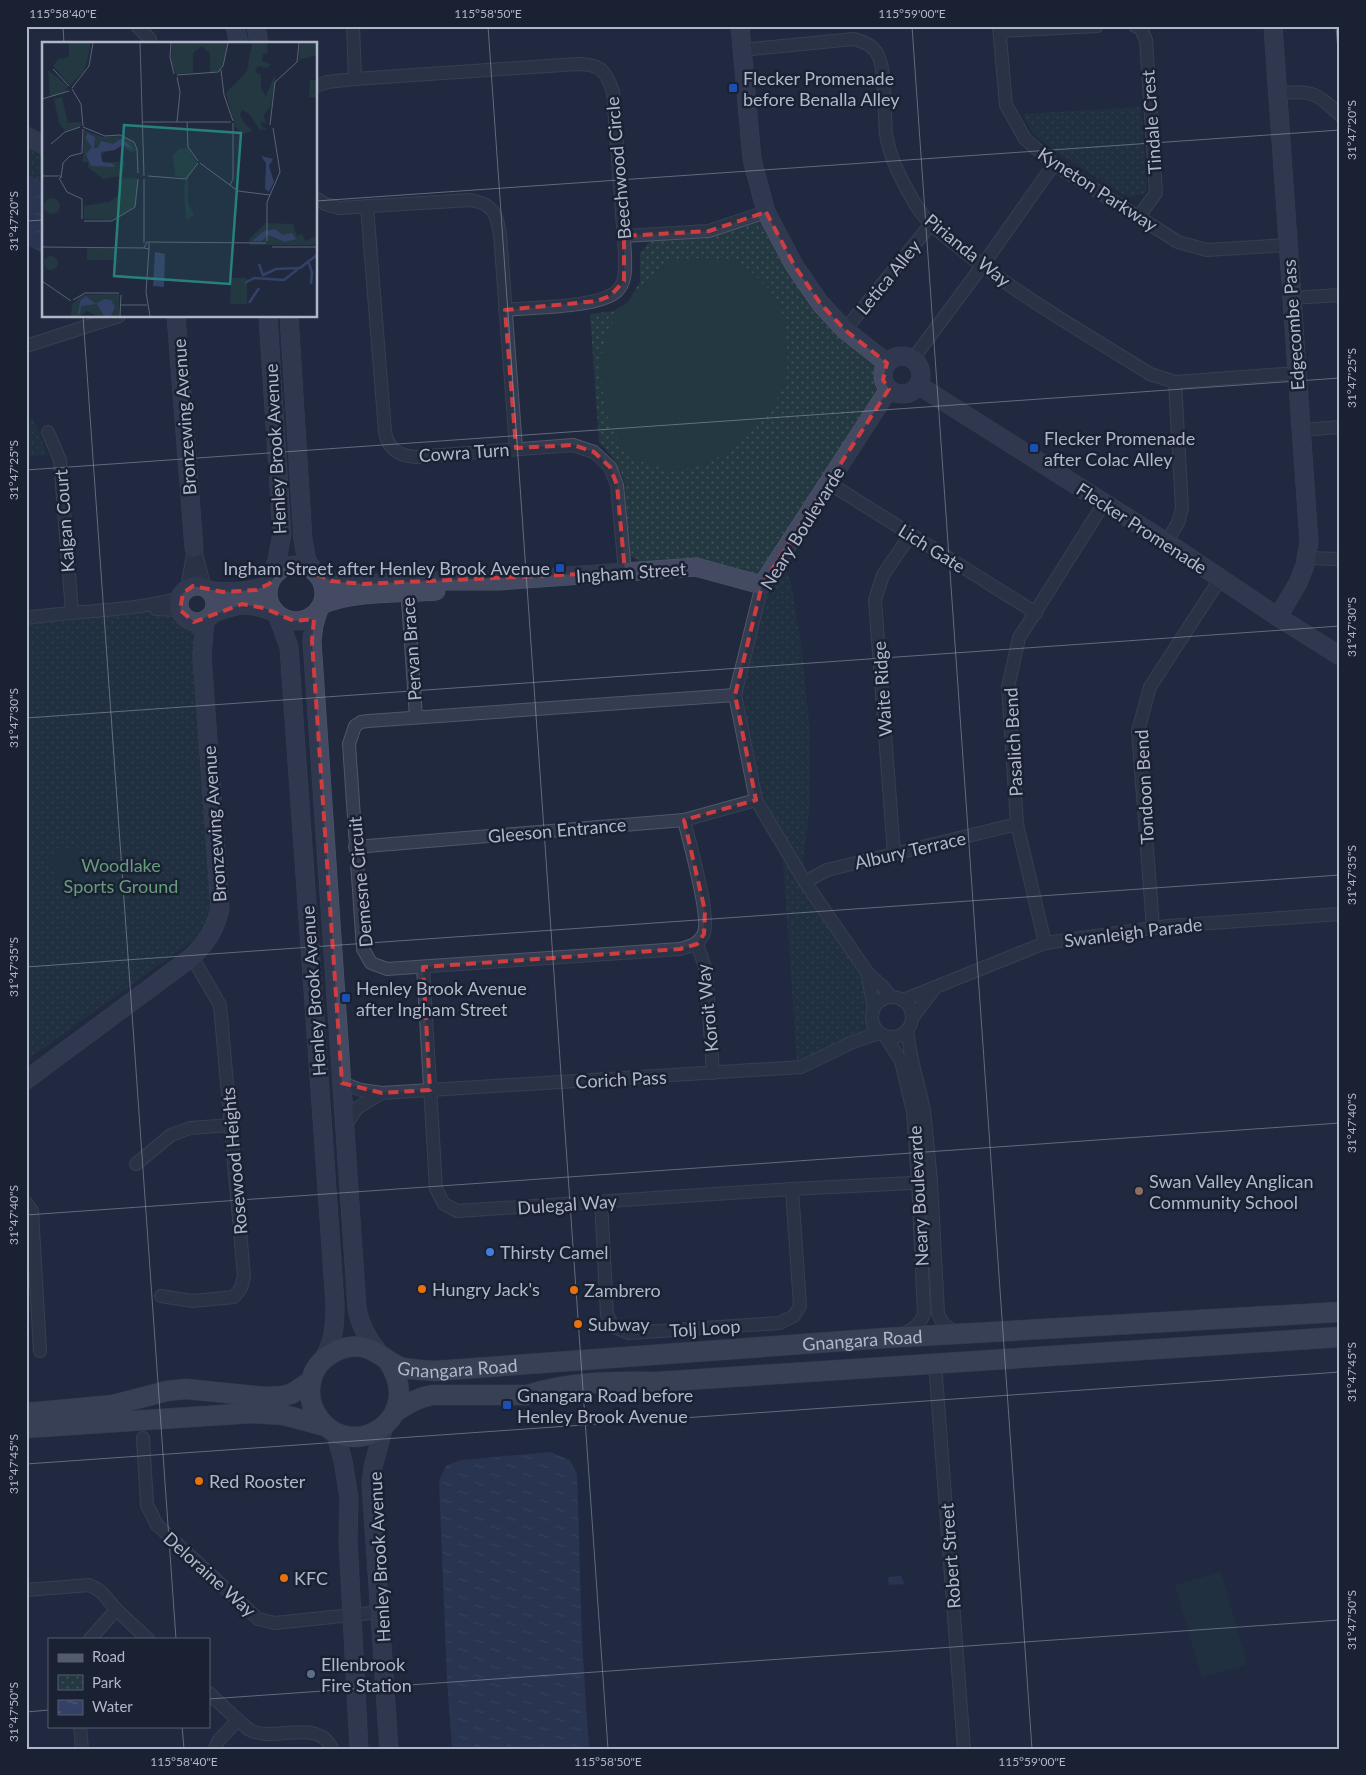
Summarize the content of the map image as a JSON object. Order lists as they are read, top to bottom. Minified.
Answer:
{"streets":{"main road":["Gnangara Road"],"street":["Tindale Crest","Beechwood Circle","Kyneton Parkway","Pirianda Way","Letica Alley","Edgecombe Pass","Bronzewing Avenue","Henley Brook Avenue","Cowra Turn","Kalgan Court","Neary Boulevarde","Flecker Promenade","Lich Gate","Ingham Street","Pervan Brace","Waite Ridge","Pasalich Bend","Tondoon Bend","Gleeson Entrance","Albury Terrace","Demesne Circuit","Swanleigh Parade","Koroit Way","Corich Pass","Rosewood Heights","Dulegal Way","Tolj Loop","Robert Street","Deloraine Way"]},"crossings":[["Tindale Crest","Kyneton Parkway"],["Kyneton Parkway","Edgecombe Pass"],["Pirianda Way","Letica Alley"],["Pirianda Way","Edgecombe Pass"],["Edgecombe Pass","Flecker Promenade"],["Bronzewing Avenue","Rosewood Heights"],["Henley Brook Avenue","Ingham Street"],["Henley Brook Avenue","Corich Pass"],["Henley Brook Avenue","Gnangara Road"],["Henley Brook Avenue","Deloraine Way"],["Cowra Turn","Ingham Street"],["Neary Boulevarde","Flecker Promenade"],["Neary Boulevarde","Lich Gate"],["Neary Boulevarde","Ingham Street"],["Neary Boulevarde","Gleeson Entrance"],["Neary Boulevarde","Albury Terrace"],["Neary Boulevarde","Demesne Circuit"],["Neary Boulevarde","Swanleigh Parade"],["Neary Boulevarde","Corich Pass"],["Neary Boulevarde","Dulegal Way"],["Neary Boulevarde","Gnangara Road"],["Flecker Promenade","Pasalich Bend"],["Flecker Promenade","Tondoon Bend"],["Lich Gate","Waite Ridge"],["Lich Gate","Pasalich Bend"],["Ingham Street","Pervan Brace"],["Pervan Brace","Demesne Circuit"],["Waite Ridge","Albury Terrace"],["Pasalich Bend","Albury Terrace"],["Pasalich Bend","Swanleigh Parade"],["Tondoon Bend","Swanleigh Parade"],["Gleeson Entrance","Demesne Circuit"],["Demesne Circuit","Koroit Way"],["Demesne Circuit","Dulegal Way"],["Swanleigh Parade","Corich Pass"],["Koroit Way","Corich Pass"],["Corich Pass","Dulegal Way"],["Dulegal Way","Tolj Loop"],["Gnangara Road","Robert Street"]],"parks":["Woodlake Sports Ground"],"places":{"transit":["Flecker Promenade before Benalla Alley","Flecker Promenade after Colac Alley","Ingham Street after Henley Brook Avenue","Henley Brook Avenue after Ingham Street","Gnangara Road before Henley Brook Avenue"],"other":["Swan Valley Anglican Community School","Thirsty Camel","Hungry Jack's","Zambrero","Subway","Red Rooster","KFC","Ellenbrook Fire Station"]},"legend":["Road","Park","Water"],"coordinates":["115°58'40\"E","115°58'50\"E","115°59'00\"E","31°47'20\"S","31°47'25\"S","31°47'30\"S","31°47'35\"S","31°47'40\"S","31°47'45\"S","31°47'50\"S"]}
